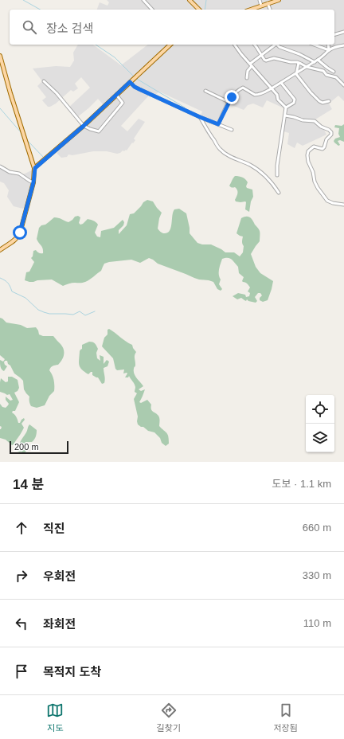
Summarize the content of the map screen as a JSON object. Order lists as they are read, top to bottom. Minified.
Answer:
{"scale_bar":"200 m","page":{"search":"장소 검색","scale":"200 m","heading":["14 분","도보 · 1.1 km"],"list":[["직진","660 m"],["우회전","330 m"],["좌회전","110 m"],"목적지 도착"],"nav":["지도","길찾기","저장됨"]}}
